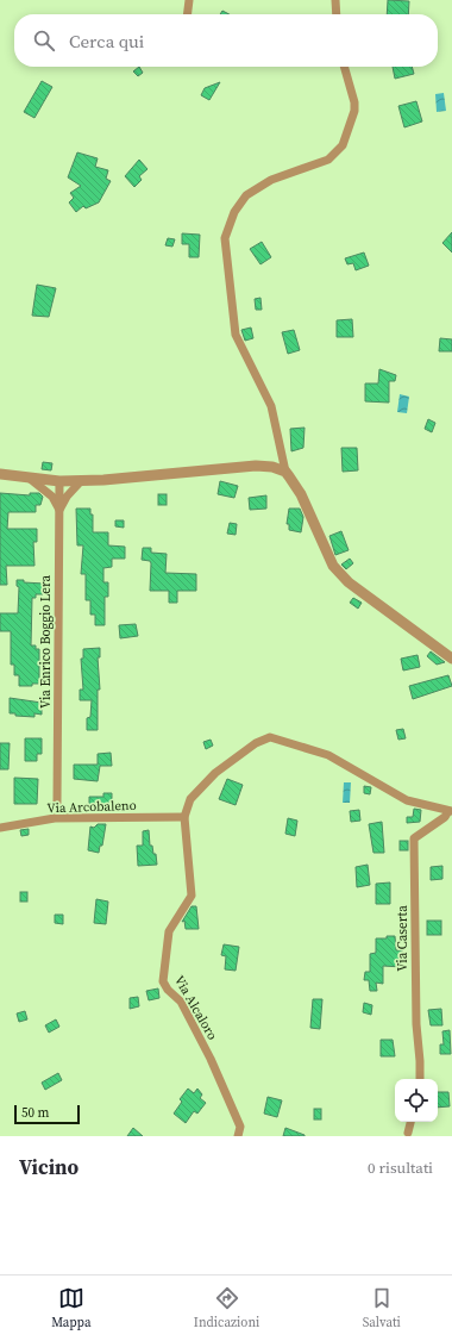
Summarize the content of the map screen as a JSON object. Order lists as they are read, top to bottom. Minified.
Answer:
{"streets":{"street":["Via Enrico Boggio Lera","Via Arcobaleno","Via Caserta","Via Alcaloro"]},"crossings":[["Via Arcobaleno","Via Alcaloro"],["Via Caserta","Via Alcaloro"]],"scale_bar":"50 m","page":{"search":"Cerca qui","scale":"50 m","heading":["Vicino","0 risultati"],"nav":["Mappa","Indicazioni","Salvati"]}}
